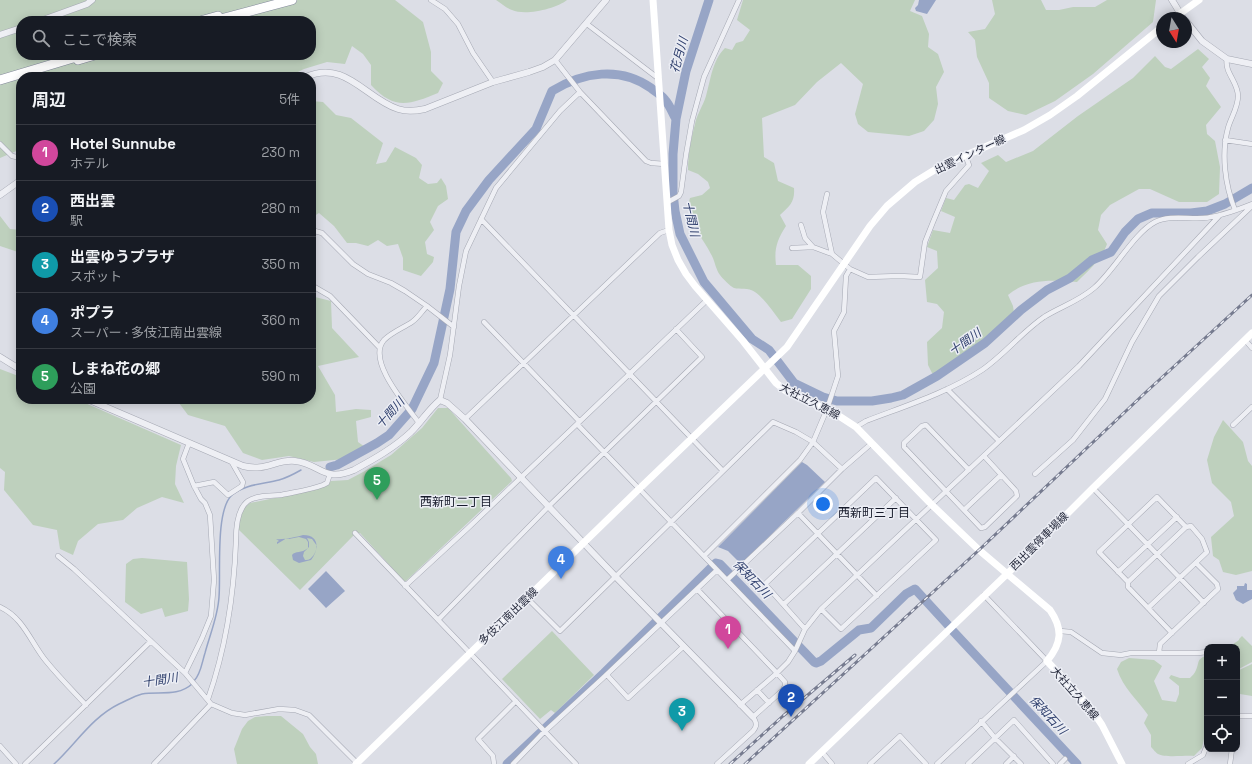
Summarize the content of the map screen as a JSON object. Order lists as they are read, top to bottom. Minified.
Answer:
{"streets":{"main road":["出雲インター線","大社立久恵線","西出雲停車場線","多伎江南出雲線"]},"crossings":[["出雲インター線","大社立久恵線"],["出雲インター線","多伎江南出雲線"],["大社立久恵線","西出雲停車場線"],["大社立久恵線","多伎江南出雲線"]],"districts":["西新町二丁目","西新町三丁目"],"water":["花月川","十間川","保知石川"],"north":"bottom","page":{"search":"ここで検索","heading":["周辺","5件"],"list":[{"mark":"1","name":"Hotel Sunnube","note":"ホテル","value":"230 m"},{"mark":"2","name":"西出雲","note":"駅","value":"280 m"},{"mark":"3","name":"出雲ゆうプラザ","note":"スポット","value":"350 m"},{"mark":"4","name":"ポプラ","note":"スーパー · 多伎江南出雲線","value":"360 m"},{"mark":"5","name":"しまね花の郷","note":"公園","value":"590 m"}],"pins":["5","4","1","2","3"],"map_buttons":["+","−"]}}
